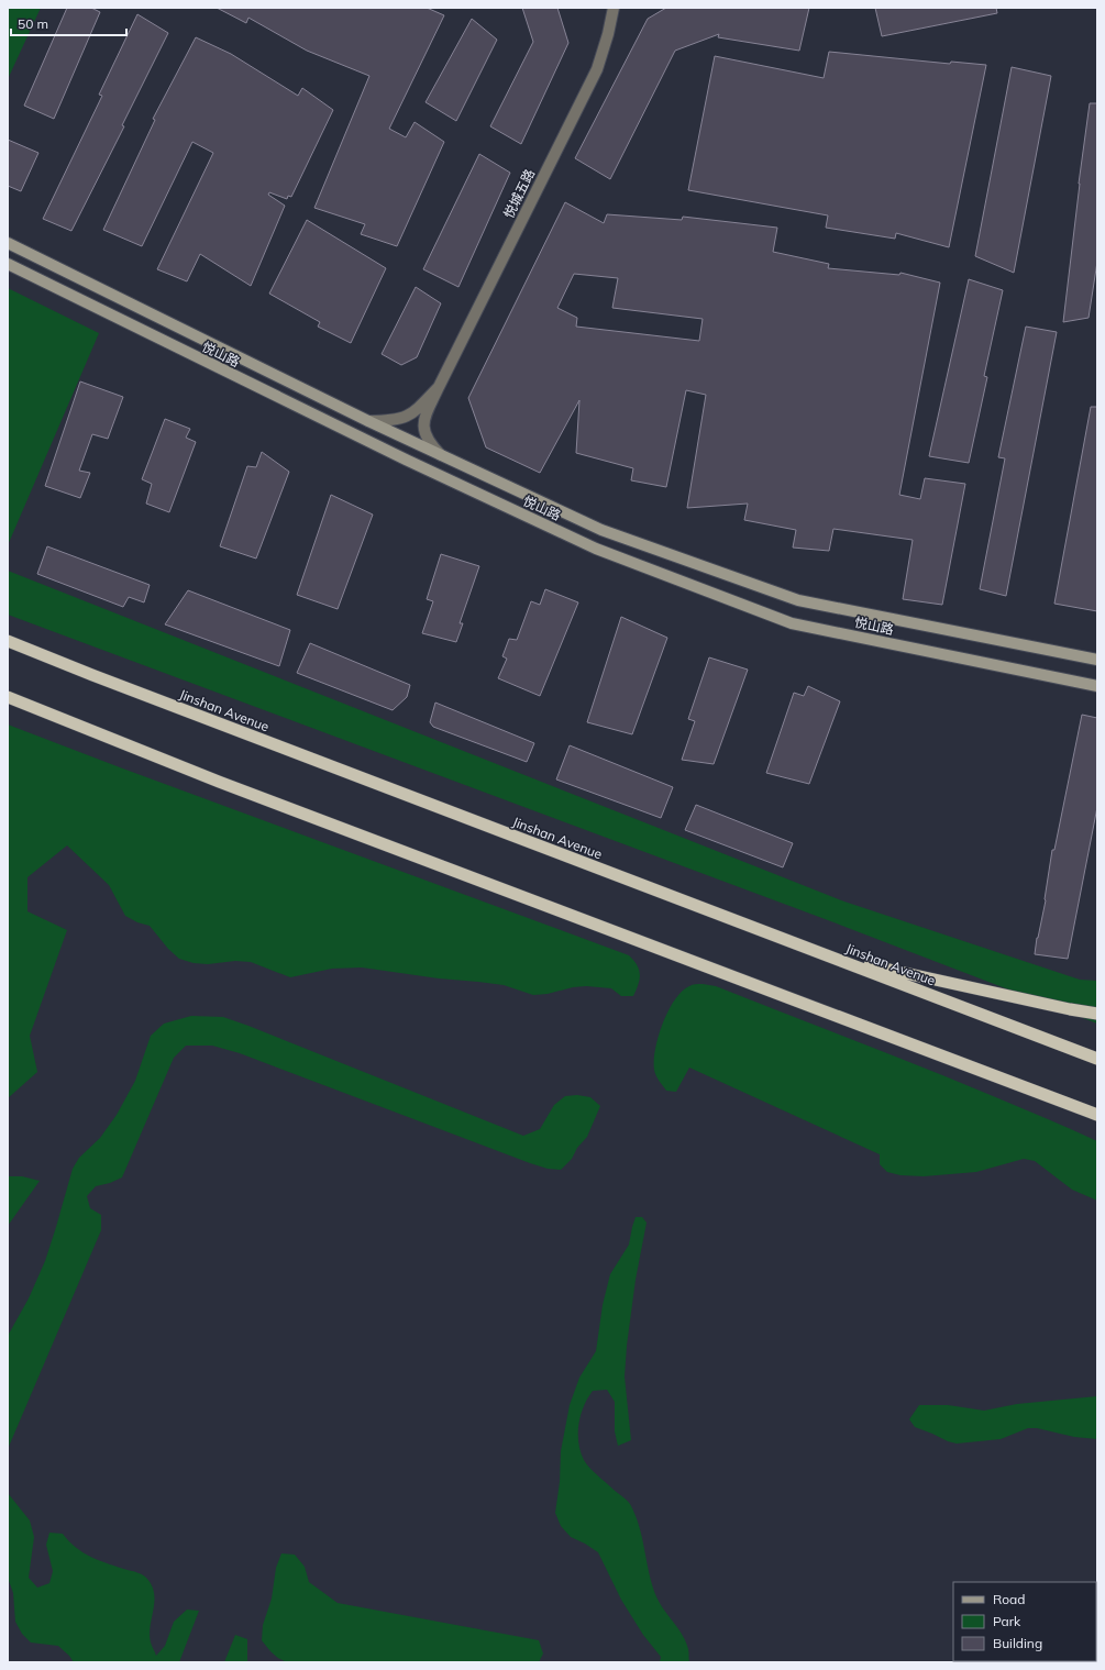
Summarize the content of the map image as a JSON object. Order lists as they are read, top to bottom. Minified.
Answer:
{"streets":{"highway":["Jinshan Avenue"],"main road":["悦山路"],"street":["悦城五路"]},"crossings":[["悦城五路","悦山路"]],"legend":["Road","Park","Building"],"scale_bar":"50 m"}
